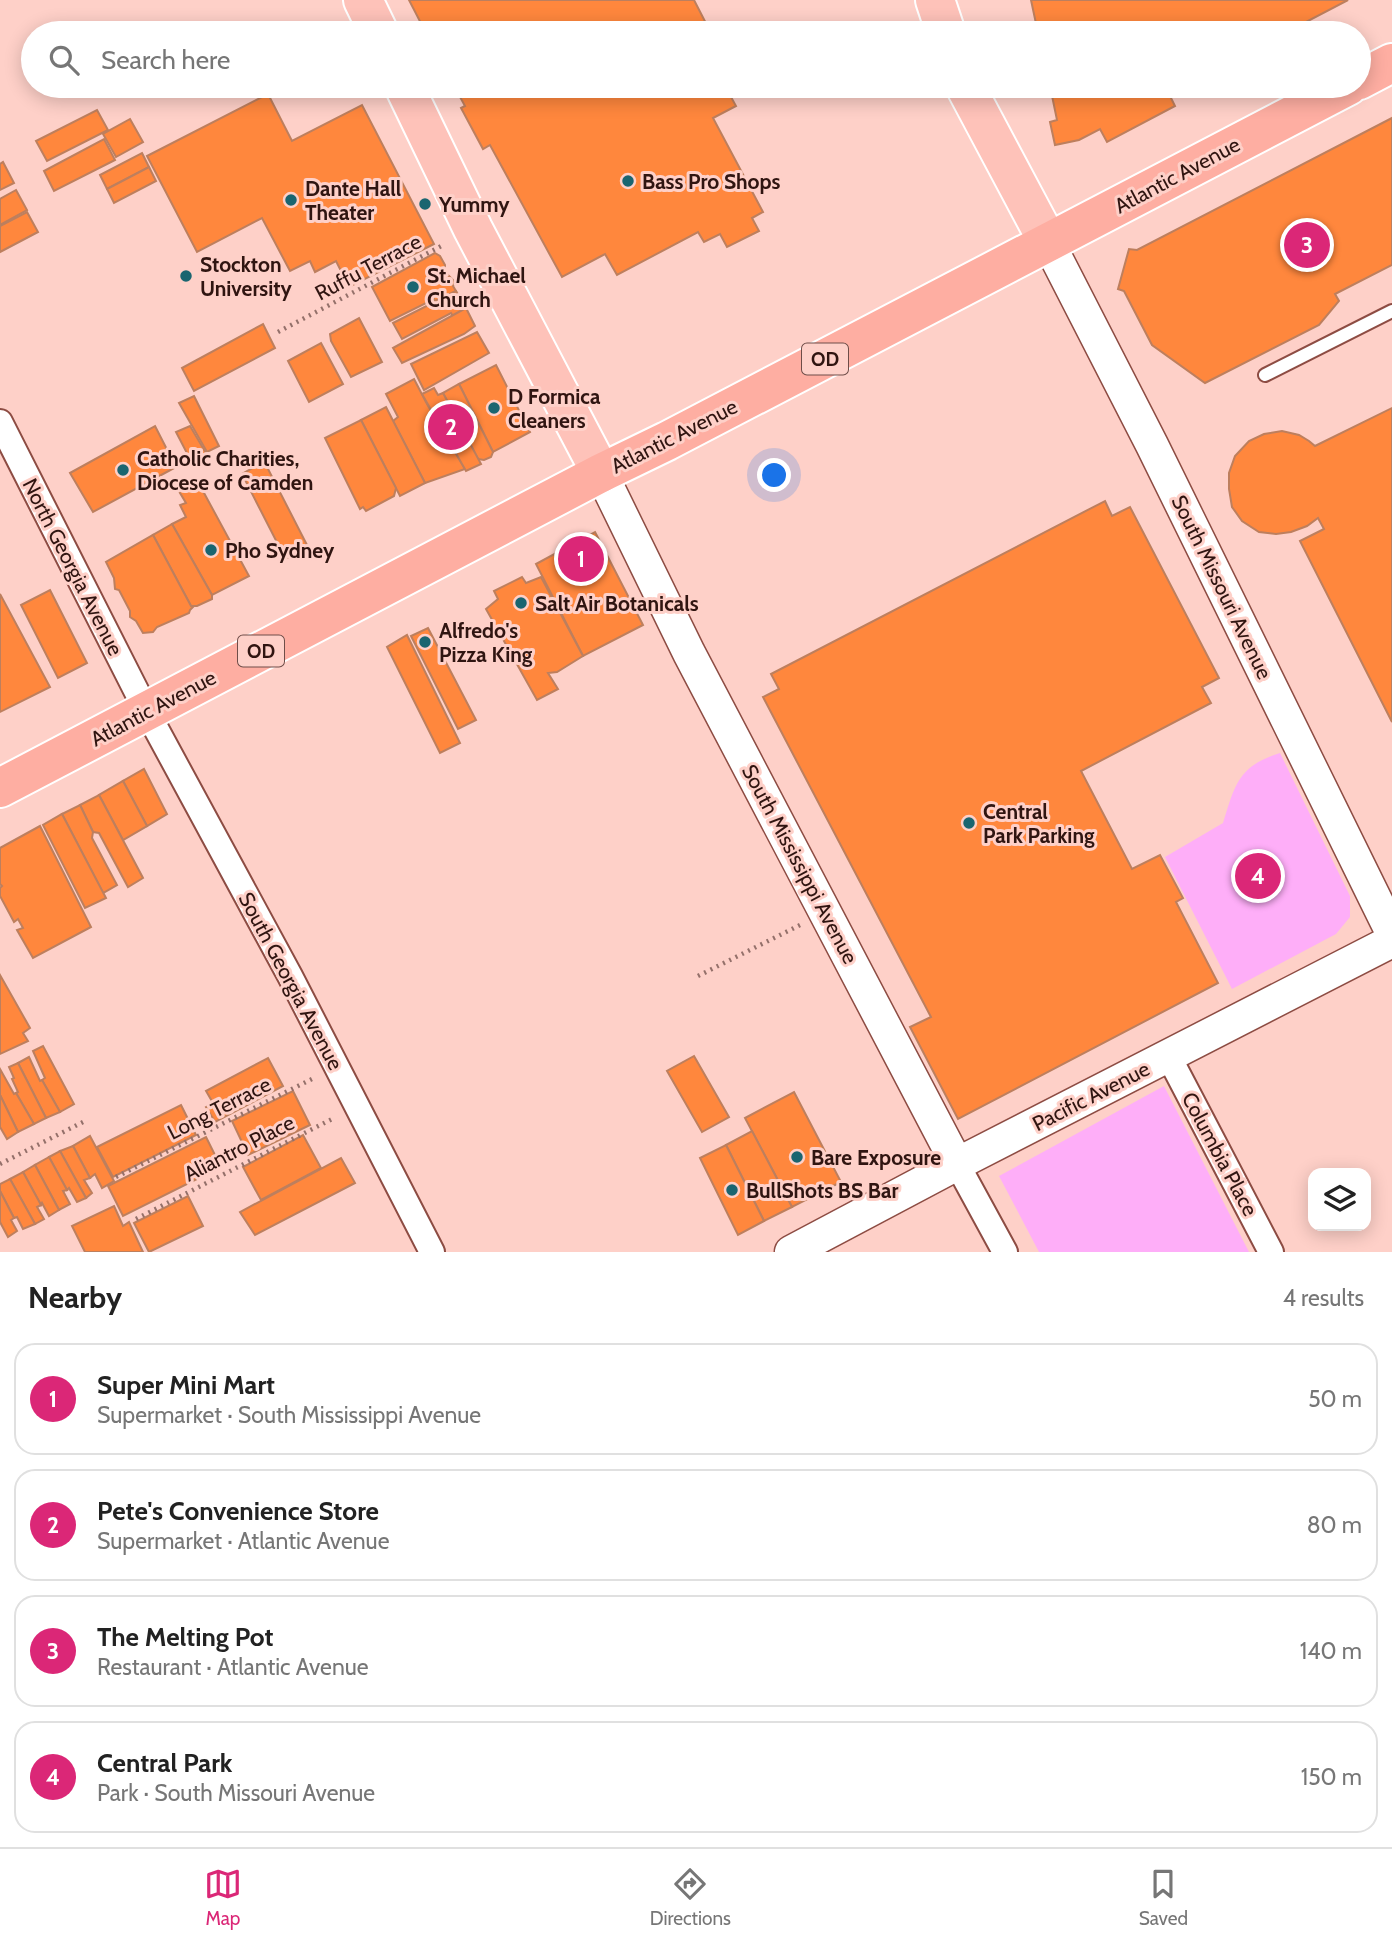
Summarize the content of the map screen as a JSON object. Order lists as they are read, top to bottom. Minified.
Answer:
{"streets":{"highway":["Atlantic Avenue","OD"],"street":["North Georgia Avenue","South Missouri Avenue","South Mississippi Avenue","South Georgia Avenue","Pacific Avenue","Columbia Place"],"path":["Ruffu Terrace","Long Terrace","Aliantro Place"]},"crossings":[["Atlantic Avenue","North Georgia Avenue"],["Atlantic Avenue","South Missouri Avenue"],["Atlantic Avenue","South Mississippi Avenue"],["Atlantic Avenue","South Georgia Avenue"],["North Georgia Avenue","South Georgia Avenue"],["South Mississippi Avenue","Pacific Avenue"],["South Georgia Avenue","Long Terrace"],["South Georgia Avenue","Aliantro Place"],["Pacific Avenue","Columbia Place"]],"places":["Bass Pro Shops","Dante Hall Theater","Yummy","Stockton University","St. Michael Church","D Formica Cleaners","Catholic Charities, Diocese of Camden","Pho Sydney","Salt Air Botanicals","Alfredo's Pizza King","Central Park Parking","Bare Exposure","BullShots BS Bar"],"page":{"search":"Search here","pins":["3","2","1","4"],"heading":["Nearby","4 results"],"list":[{"mark":"1","name":"Super Mini Mart","note":"Supermarket · South Mississippi Avenue","value":"50 m"},{"mark":"2","name":"Pete's Convenience Store","note":"Supermarket · Atlantic Avenue","value":"80 m"},{"mark":"3","name":"The Melting Pot","note":"Restaurant · Atlantic Avenue","value":"140 m"},{"mark":"4","name":"Central Park","note":"Park · South Missouri Avenue","value":"150 m"}],"nav":["Map","Directions","Saved"]}}
